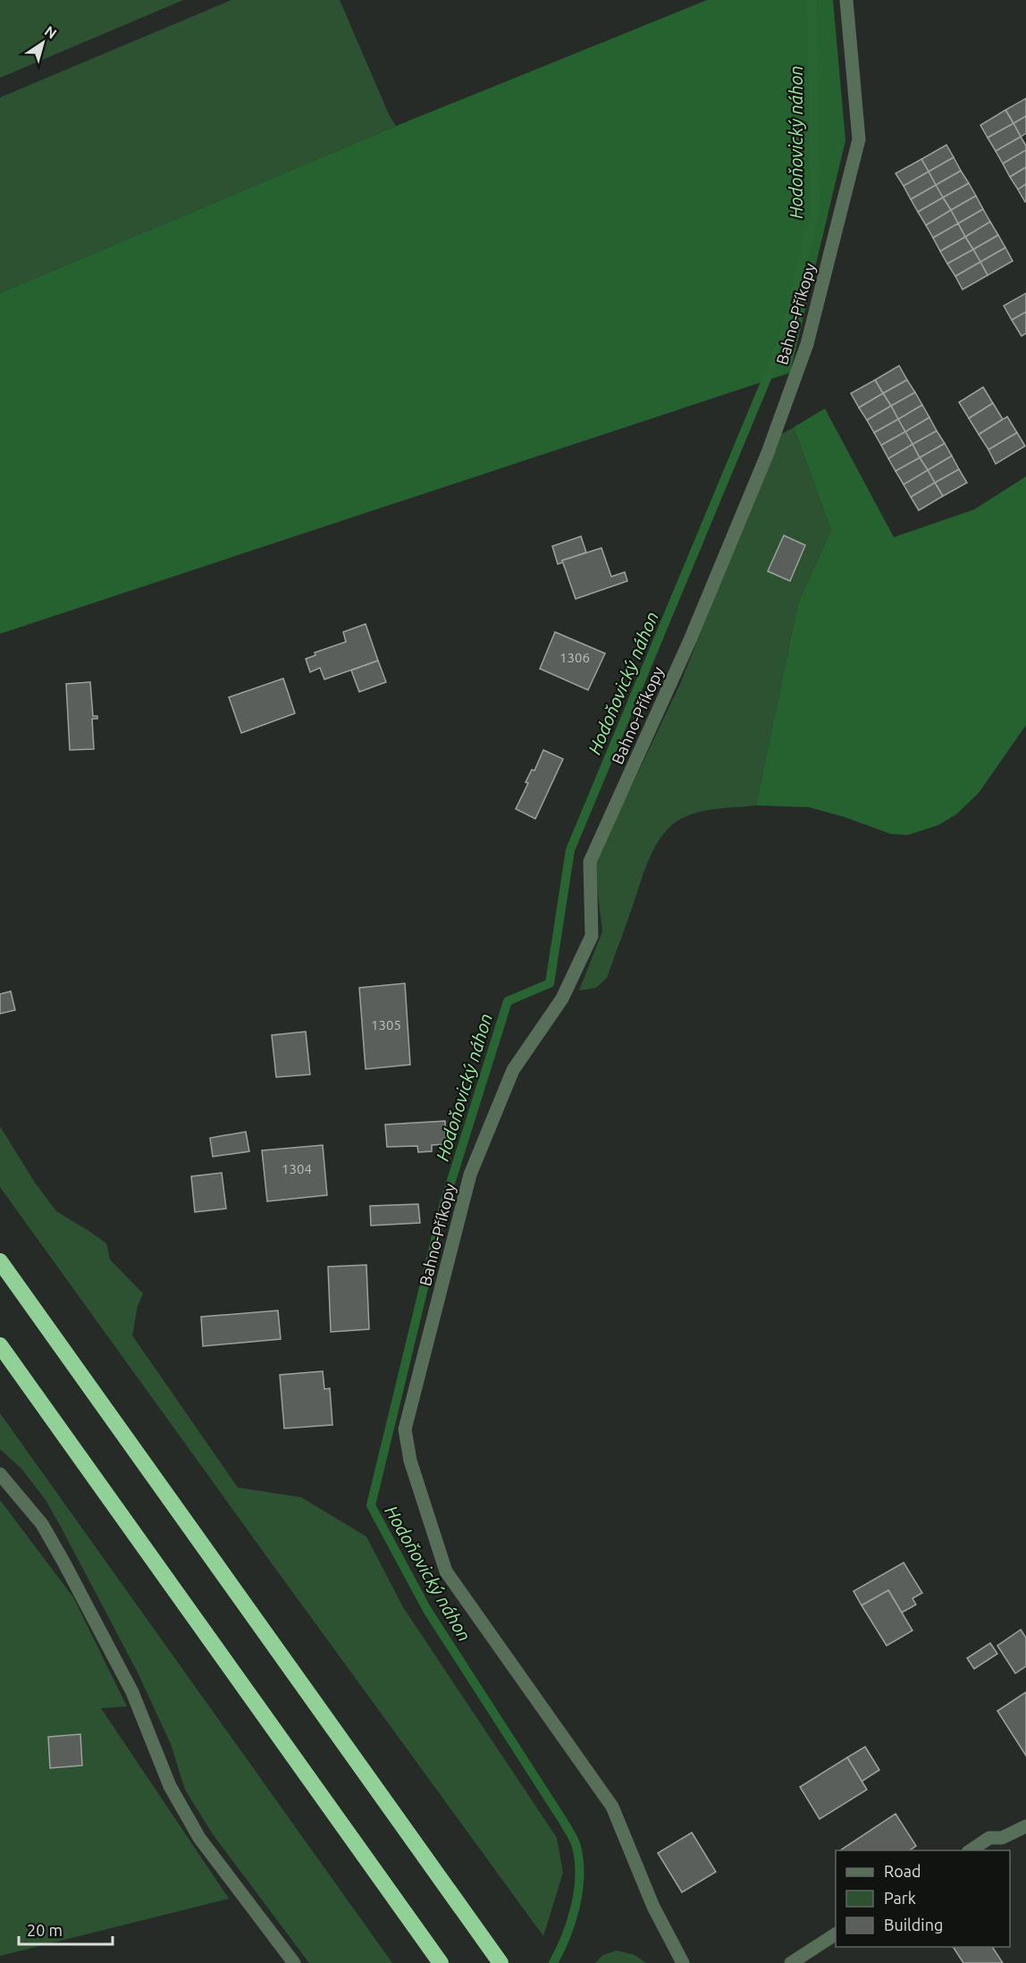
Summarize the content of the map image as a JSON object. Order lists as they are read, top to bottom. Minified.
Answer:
{"streets":{"street":["Bahno-Příkopy"]},"water":["Hodoňovický náhon"],"house_numbers":["1306","1305","1304"],"legend":["Road","Park","Building"],"scale_bar":"20 m","north":"top right"}
